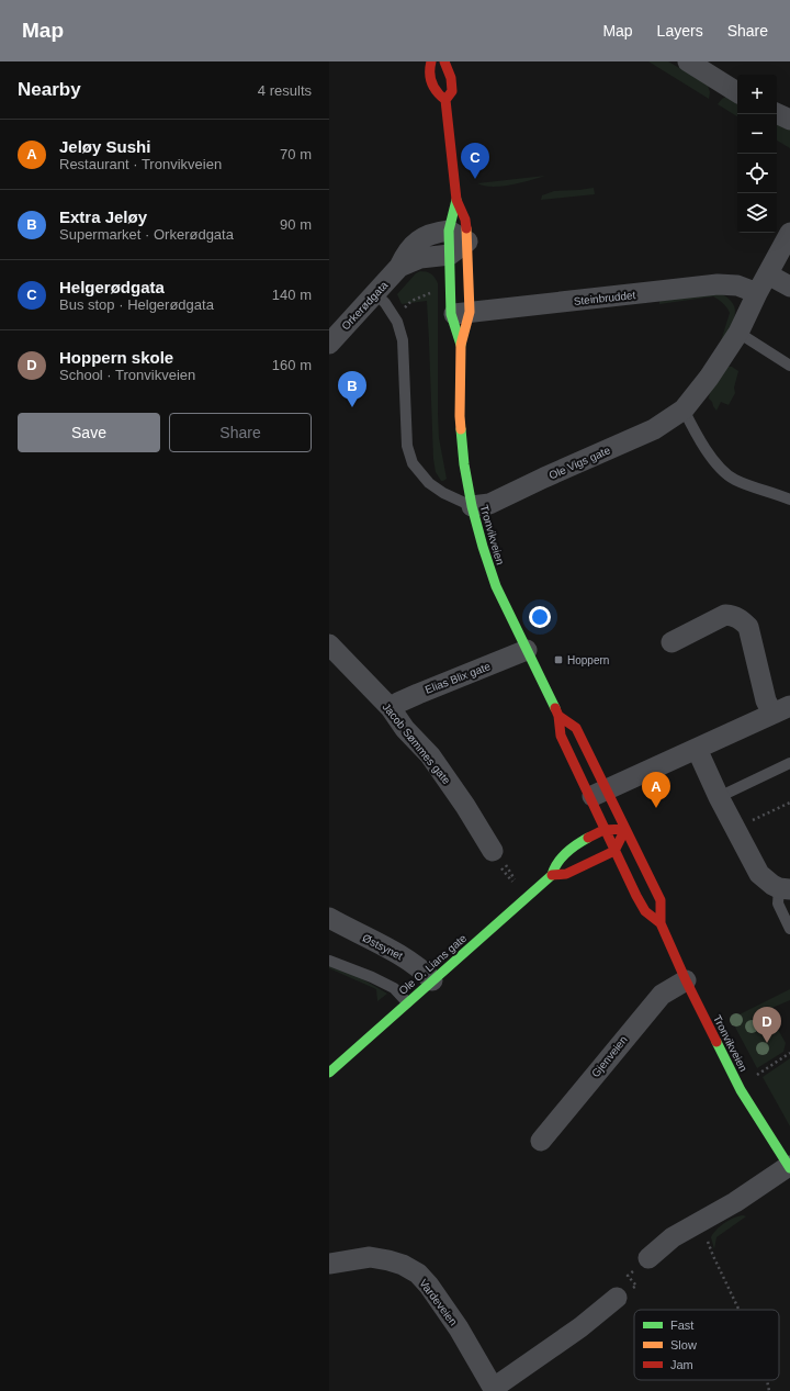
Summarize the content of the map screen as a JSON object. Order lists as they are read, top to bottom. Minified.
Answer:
{"streets":{"main road":["Tronvikveien","Ole O. Lians gate"],"street":["Steinbruddet","Orkerødgata","Ole Vigs gate","Elias Blix gate","Jacob Sømmes gate","Østsynet","Gjenveien","Vardeveien"]},"crossings":[["Steinbruddet","Ole Vigs gate"],["Steinbruddet","Tronvikveien"],["Orkerødgata","Tronvikveien"],["Ole Vigs gate","Tronvikveien"],["Tronvikveien","Elias Blix gate"],["Tronvikveien","Ole O. Lians gate"],["Tronvikveien","Gjenveien"],["Elias Blix gate","Jacob Sømmes gate"],["Østsynet","Ole O. Lians gate"]],"places":{"transit":["Hoppern"]},"legend":["Fast","Slow","Jam"],"page":{"header":"Map","nav":["Map","Layers","Share"],"heading":["Nearby","4 results"],"map_buttons":["+","−"],"list":[{"mark":"A","name":"Jeløy Sushi","note":"Restaurant · Tronvikveien","value":"70 m"},{"mark":"B","name":"Extra Jeløy","note":"Supermarket · Orkerødgata","value":"90 m"},{"mark":"C","name":"Helgerødgata","note":"Bus stop · Helgerødgata","value":"140 m"},{"mark":"D","name":"Hoppern skole","note":"School · Tronvikveien","value":"160 m"}],"pins":["C","B","A","D"],"buttons":["Save","Share"]}}
